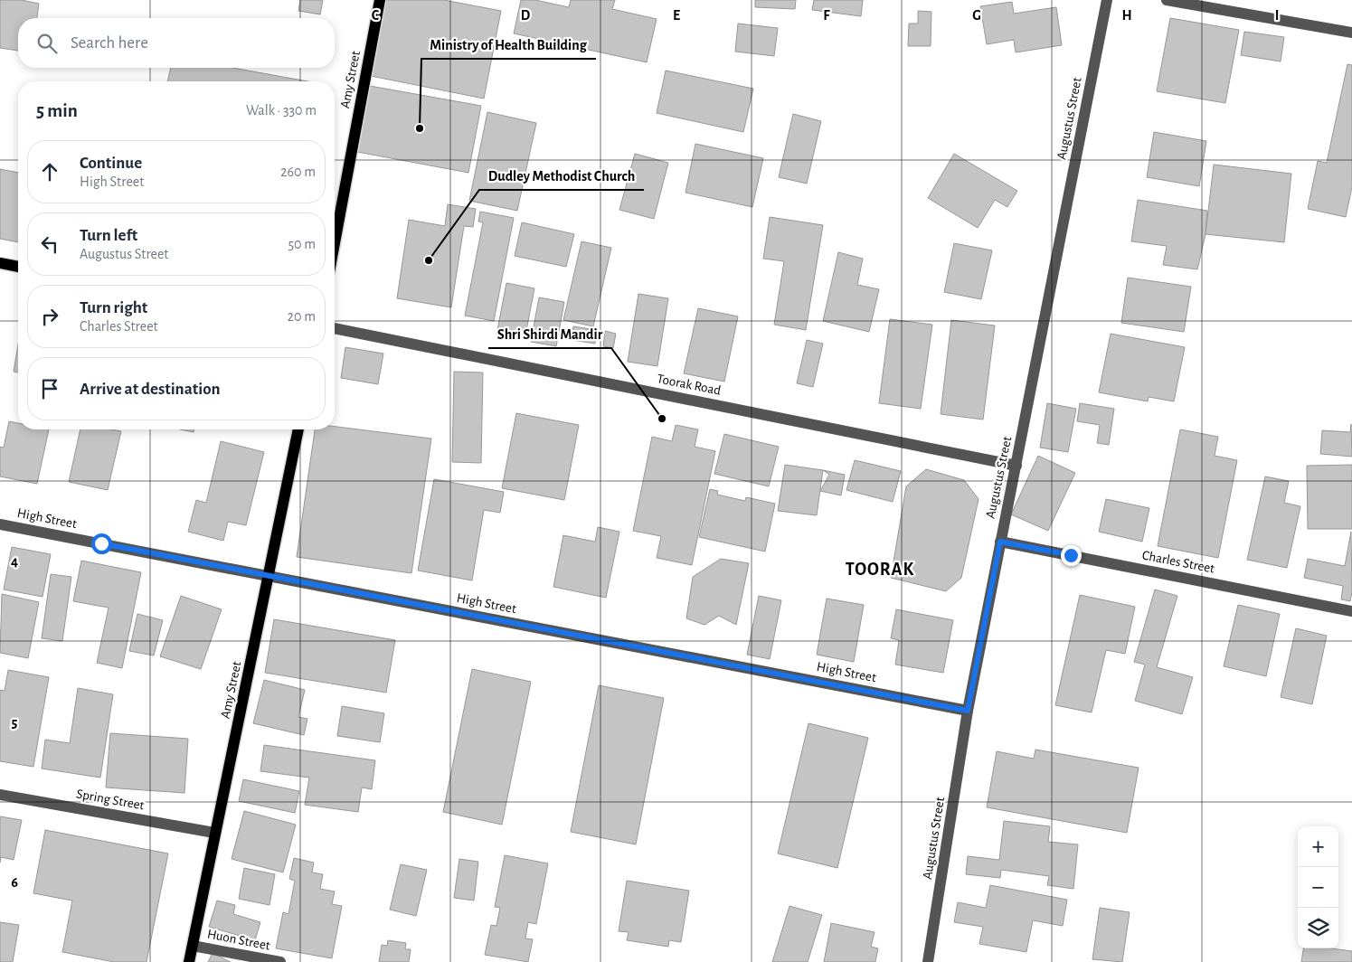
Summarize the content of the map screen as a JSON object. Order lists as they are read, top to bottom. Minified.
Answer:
{"streets":{"main road":["Amy Street"],"street":["Augustus Street","Toorak Road","High Street","Charles Street","Spring Street","Huon Street"]},"crossings":[["Amy Street","High Street"],["Amy Street","Spring Street"],["Amy Street","Huon Street"],["Augustus Street","Toorak Road"],["Augustus Street","High Street"],["Augustus Street","Charles Street"]],"districts":["TOORAK"],"places":["Ministry of Health Building","Dudley Methodist Church","Shri Shirdi Mandir"],"page":{"search":"Search here","heading":["5 min","Walk · 330 m"],"list":[["Continue","High Street","260 m"],["Turn left","Augustus Street","50 m"],["Turn right","Charles Street","20 m"],"Arrive at destination"],"map_buttons":["+","−"]},"grid":{"columns":["C","D","E","F","G","H","I"],"rows":["4","5","6"]}}
